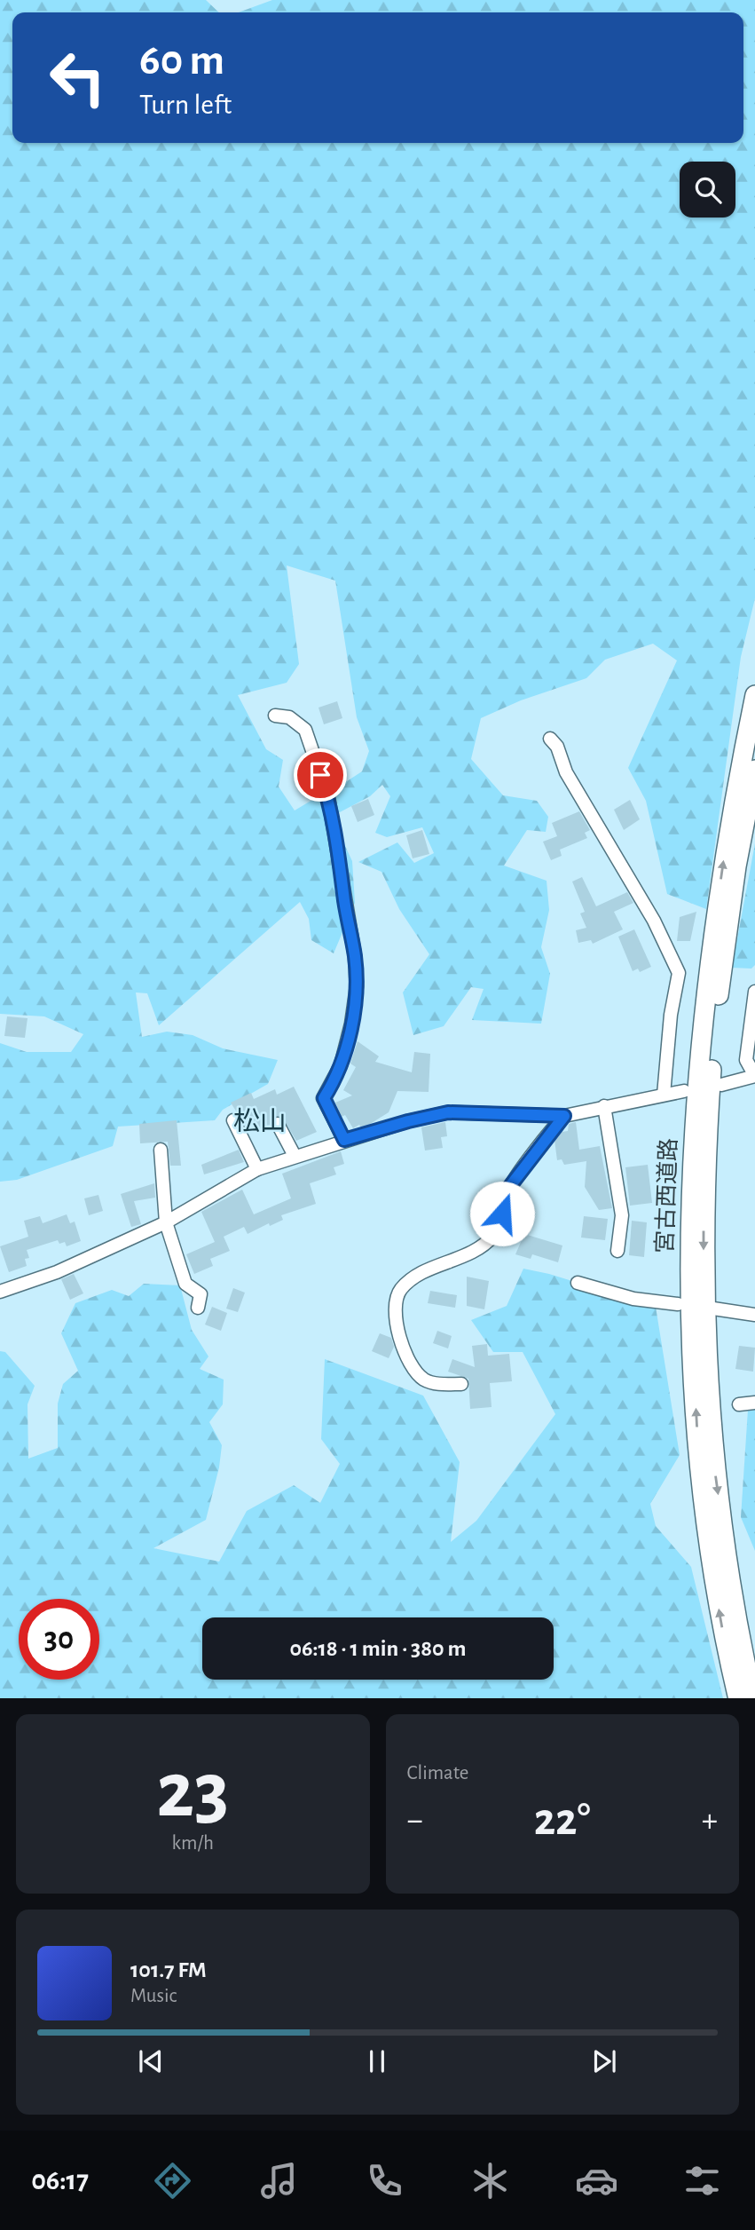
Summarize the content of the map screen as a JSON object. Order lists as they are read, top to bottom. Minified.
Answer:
{"streets":{"highway":["宮古西道路"]},"districts":["松山"],"page":{"turn":["60 m","Turn left"],"limit":"30","trip":"06:18 · 1 min · 380 m","tile":[["23","km/h"],"Climate"],"heat":["−","22°","+"],"song":["101.7 FM","Music"],"tabs":"06:17"}}
